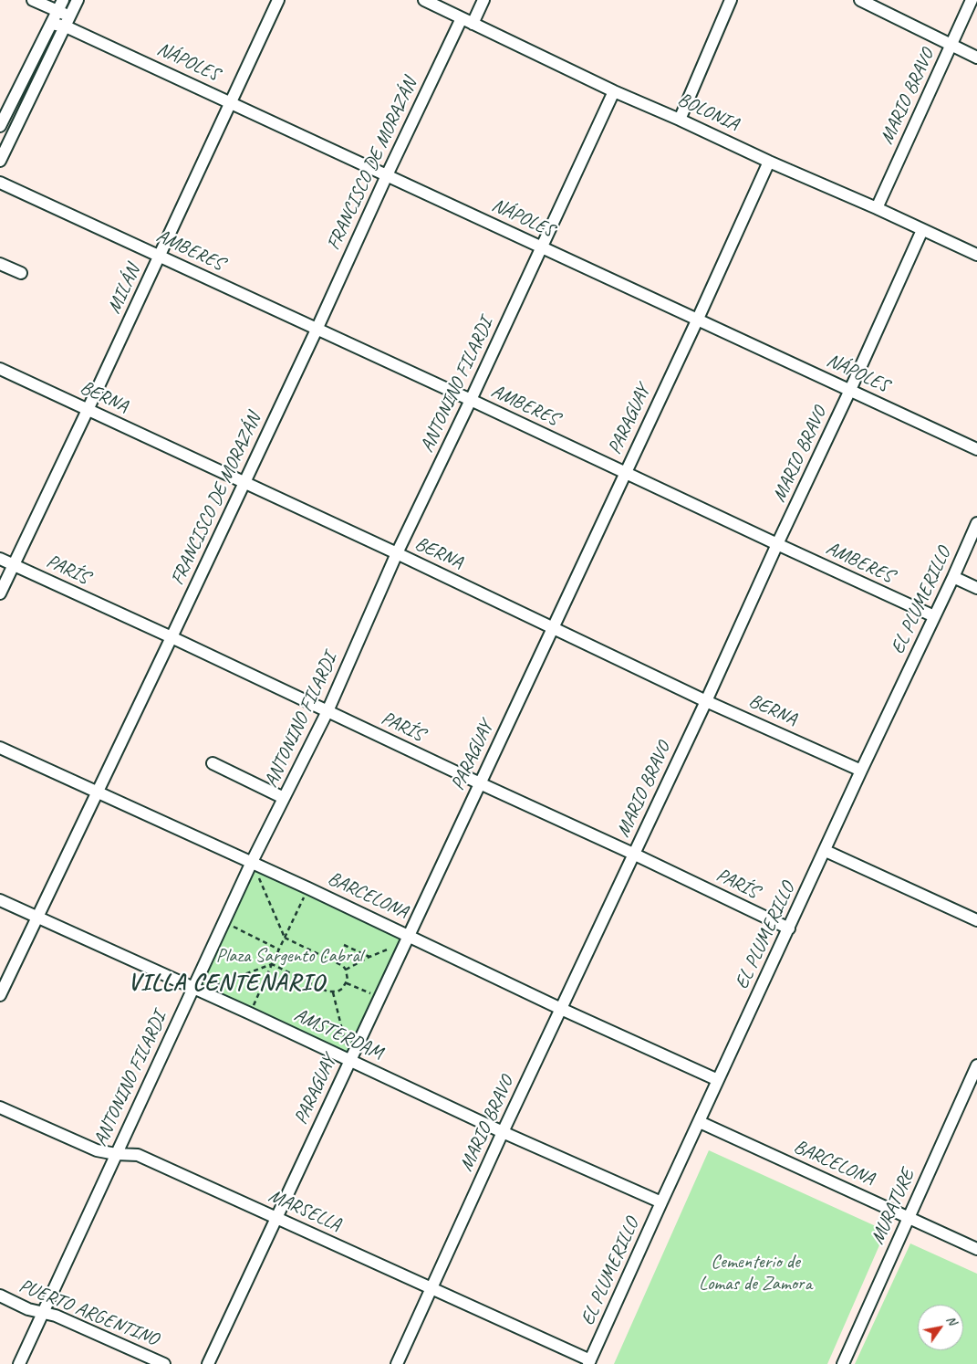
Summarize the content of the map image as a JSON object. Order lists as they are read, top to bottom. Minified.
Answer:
{"streets":{"street":["NÁPOLES","MARIO BRAVO","BOLONIA","FRANCISCO DE MORAZÁN","AMBERES","MILÁN","ANTONINO FILARDI","BERNA","PARAGUAY","PARÍS","EL PLUMERILLO","BARCELONA","AMSTERDAM","MURATURE","MARSELLA","PUERTO ARGENTINO"]},"crossings":[["NÁPOLES","MARIO BRAVO"],["NÁPOLES","FRANCISCO DE MORAZÁN"],["NÁPOLES","MILÁN"],["NÁPOLES","ANTONINO FILARDI"],["NÁPOLES","PARAGUAY"],["MARIO BRAVO","BOLONIA"],["MARIO BRAVO","AMBERES"],["MARIO BRAVO","BERNA"],["MARIO BRAVO","PARÍS"],["MARIO BRAVO","BARCELONA"],["MARIO BRAVO","AMSTERDAM"],["MARIO BRAVO","MARSELLA"],["BOLONIA","FRANCISCO DE MORAZÁN"],["BOLONIA","ANTONINO FILARDI"],["BOLONIA","PARAGUAY"],["FRANCISCO DE MORAZÁN","AMBERES"],["FRANCISCO DE MORAZÁN","BERNA"],["FRANCISCO DE MORAZÁN","PARÍS"],["FRANCISCO DE MORAZÁN","BARCELONA"],["FRANCISCO DE MORAZÁN","AMSTERDAM"],["AMBERES","MILÁN"],["AMBERES","ANTONINO FILARDI"],["AMBERES","PARAGUAY"],["AMBERES","EL PLUMERILLO"],["MILÁN","BERNA"],["MILÁN","PARÍS"],["ANTONINO FILARDI","BERNA"],["ANTONINO FILARDI","PARÍS"],["ANTONINO FILARDI","BARCELONA"],["ANTONINO FILARDI","AMSTERDAM"],["ANTONINO FILARDI","MARSELLA"],["ANTONINO FILARDI","PUERTO ARGENTINO"],["BERNA","PARAGUAY"],["BERNA","EL PLUMERILLO"],["PARAGUAY","PARÍS"],["PARAGUAY","BARCELONA"],["PARAGUAY","AMSTERDAM"],["PARAGUAY","MARSELLA"],["PARÍS","EL PLUMERILLO"],["EL PLUMERILLO","BARCELONA"],["EL PLUMERILLO","AMSTERDAM"],["EL PLUMERILLO","MARSELLA"],["BARCELONA","MURATURE"]],"districts":["VILLA CENTENARIO"],"parks":["Plaza Sargento Cabral","Cementerio de Lomas de Zamora"],"north":"top right"}
